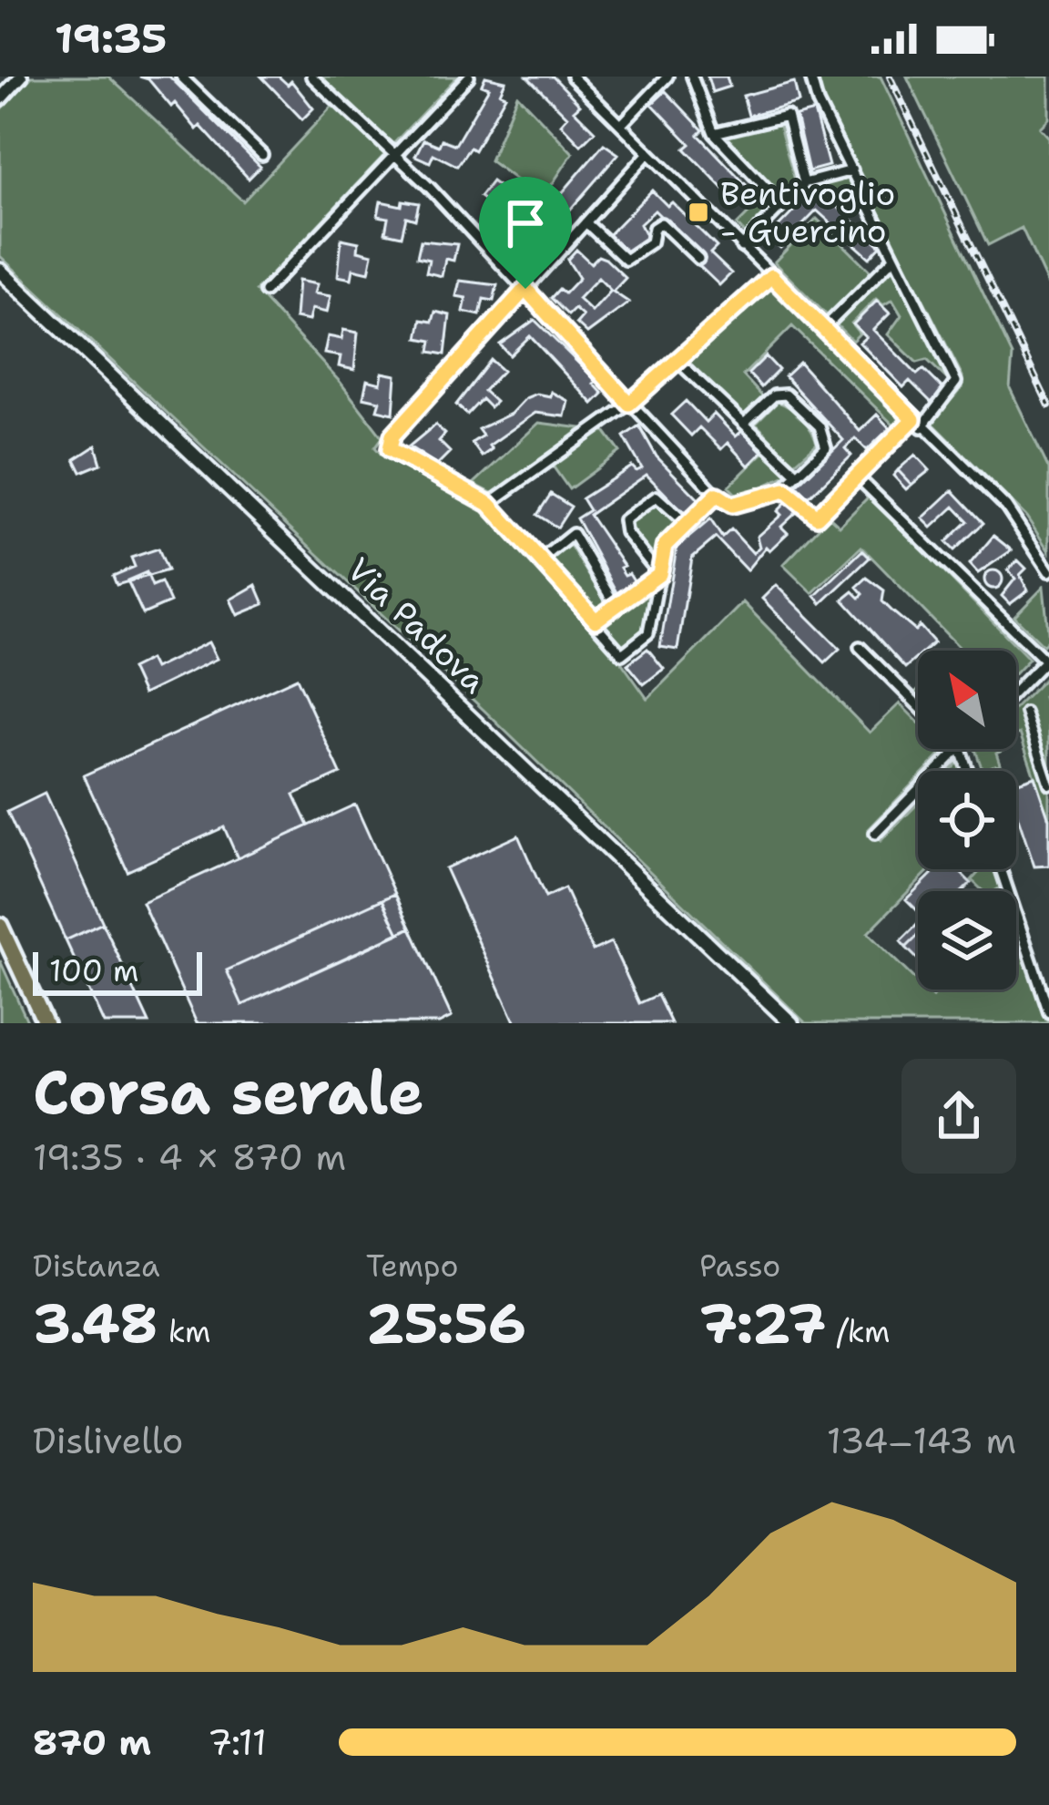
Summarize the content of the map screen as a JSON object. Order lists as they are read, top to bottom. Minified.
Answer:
{"streets":{"main road":["Via Padova"]},"places":{"transit":["Bentivoglio - Guercino"]},"scale_bar":"100 m","north":"top left","page":{"status":"19:35","scale":"100 m","heading":["Corsa serale","19:35 · 4 × 870 m"],"stats":[["Distanza","3.48 km"],["Tempo","25:56"],["Passo","7:27 /km"]],"chart":["Dislivello","134–143 m"],"list":[{"name":"870 m","note":"7:11"}]}}
